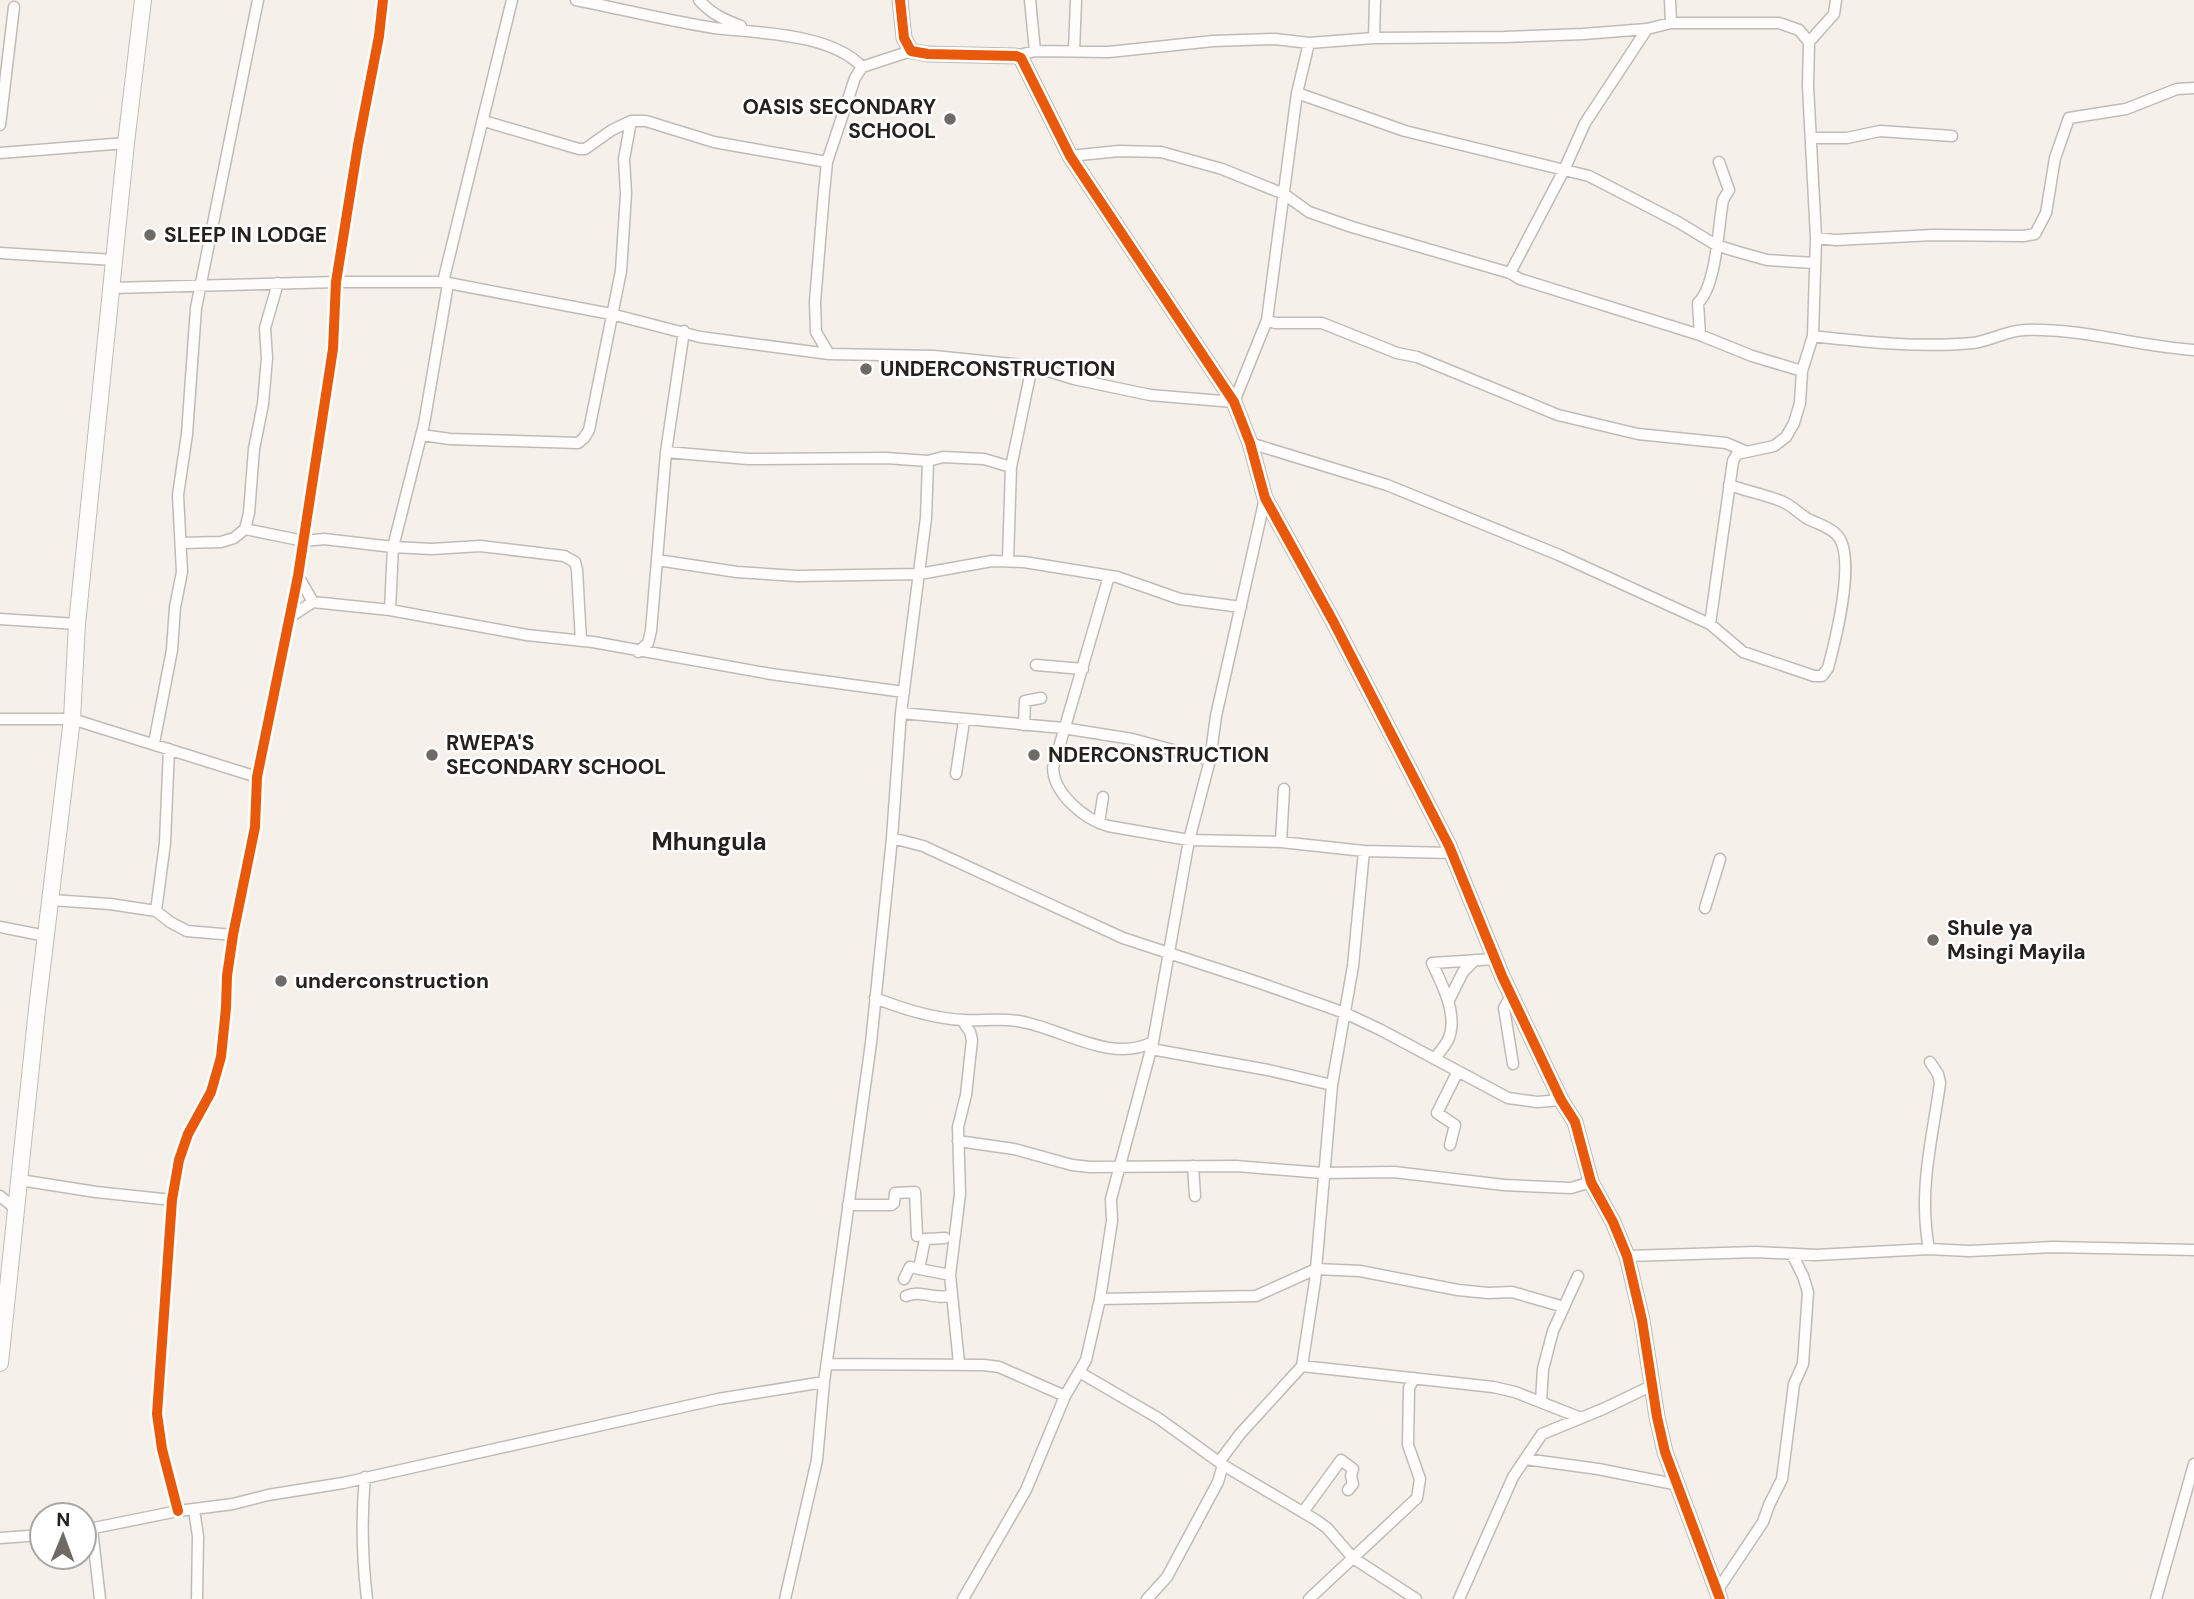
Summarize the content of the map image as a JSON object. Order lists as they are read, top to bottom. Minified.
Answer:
{"districts":["Mhungula"],"places":["OASIS SECONDARY SCHOOL","SLEEP IN LODGE","UNDERCONSTRUCTION","RWEPA'S SECONDARY SCHOOL","NDERCONSTRUCTION","Shule ya Msingi Mayila","underconstruction"],"north":"top"}
